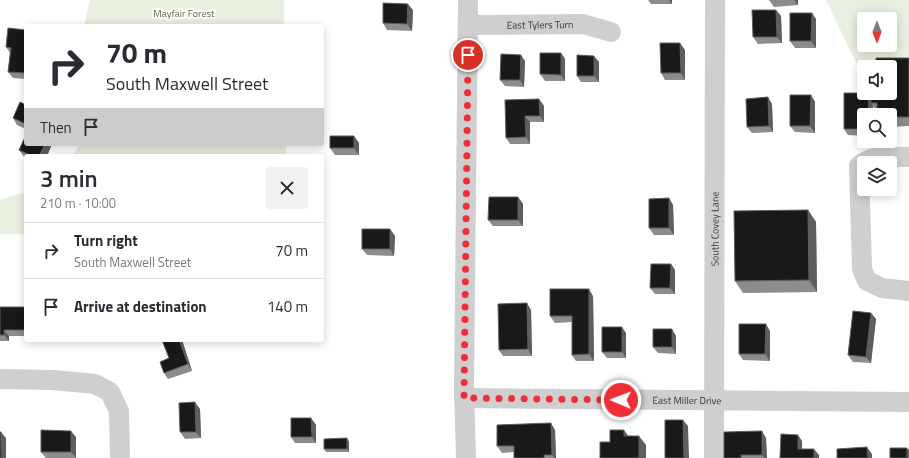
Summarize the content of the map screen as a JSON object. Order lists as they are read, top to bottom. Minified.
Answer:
{"streets":{"street":["East Tylers Turn","South Covey Lane","East Miller Drive"]},"crossings":[["South Covey Lane","East Miller Drive"]],"parks":["Mayfair Forest"],"north":"bottom","page":{"turn":["70 m","South Maxwell Street"],"then":"Then","heading":["3 min","210 m · 10:00"],"list":[{"name":"Turn right","note":"South Maxwell Street","value":"70 m"},{"name":"Arrive at destination","value":"140 m"}]}}
